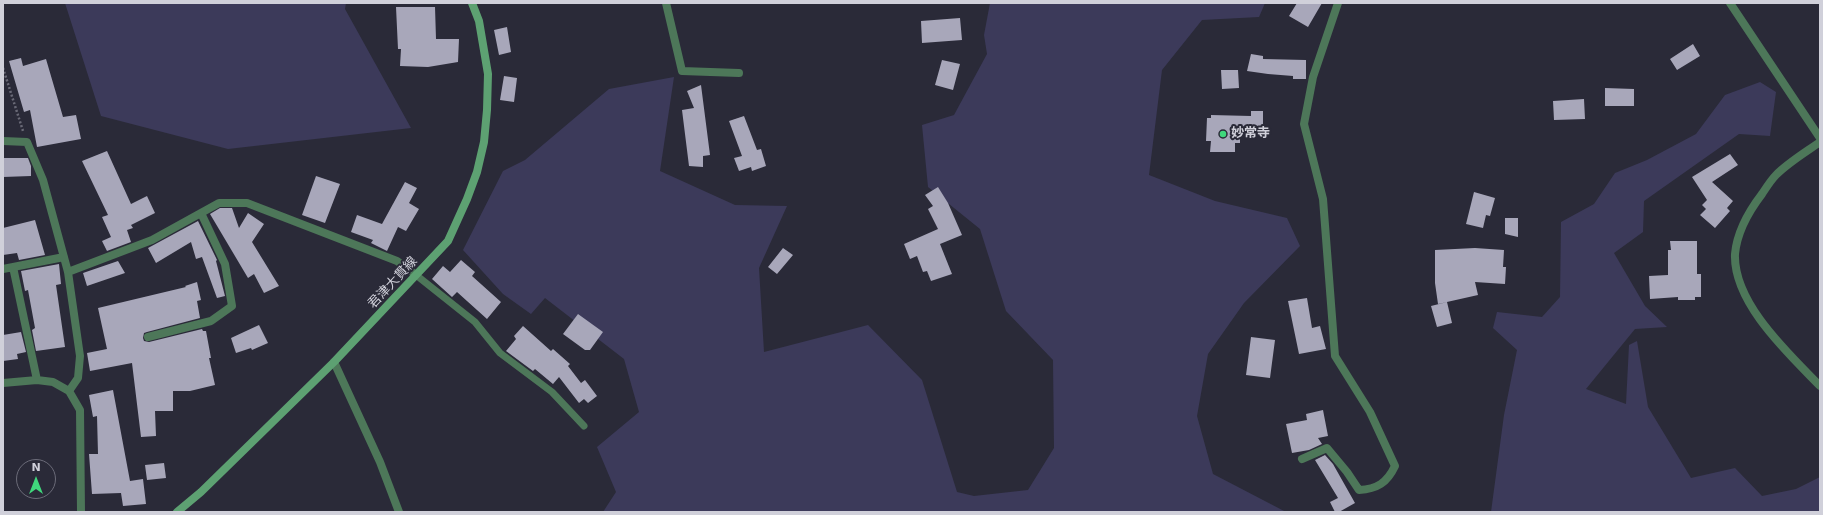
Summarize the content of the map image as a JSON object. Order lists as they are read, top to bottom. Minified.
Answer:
{"streets":{"main road":["君津大貫線"]},"places":["妙常寺"],"north":"top"}
